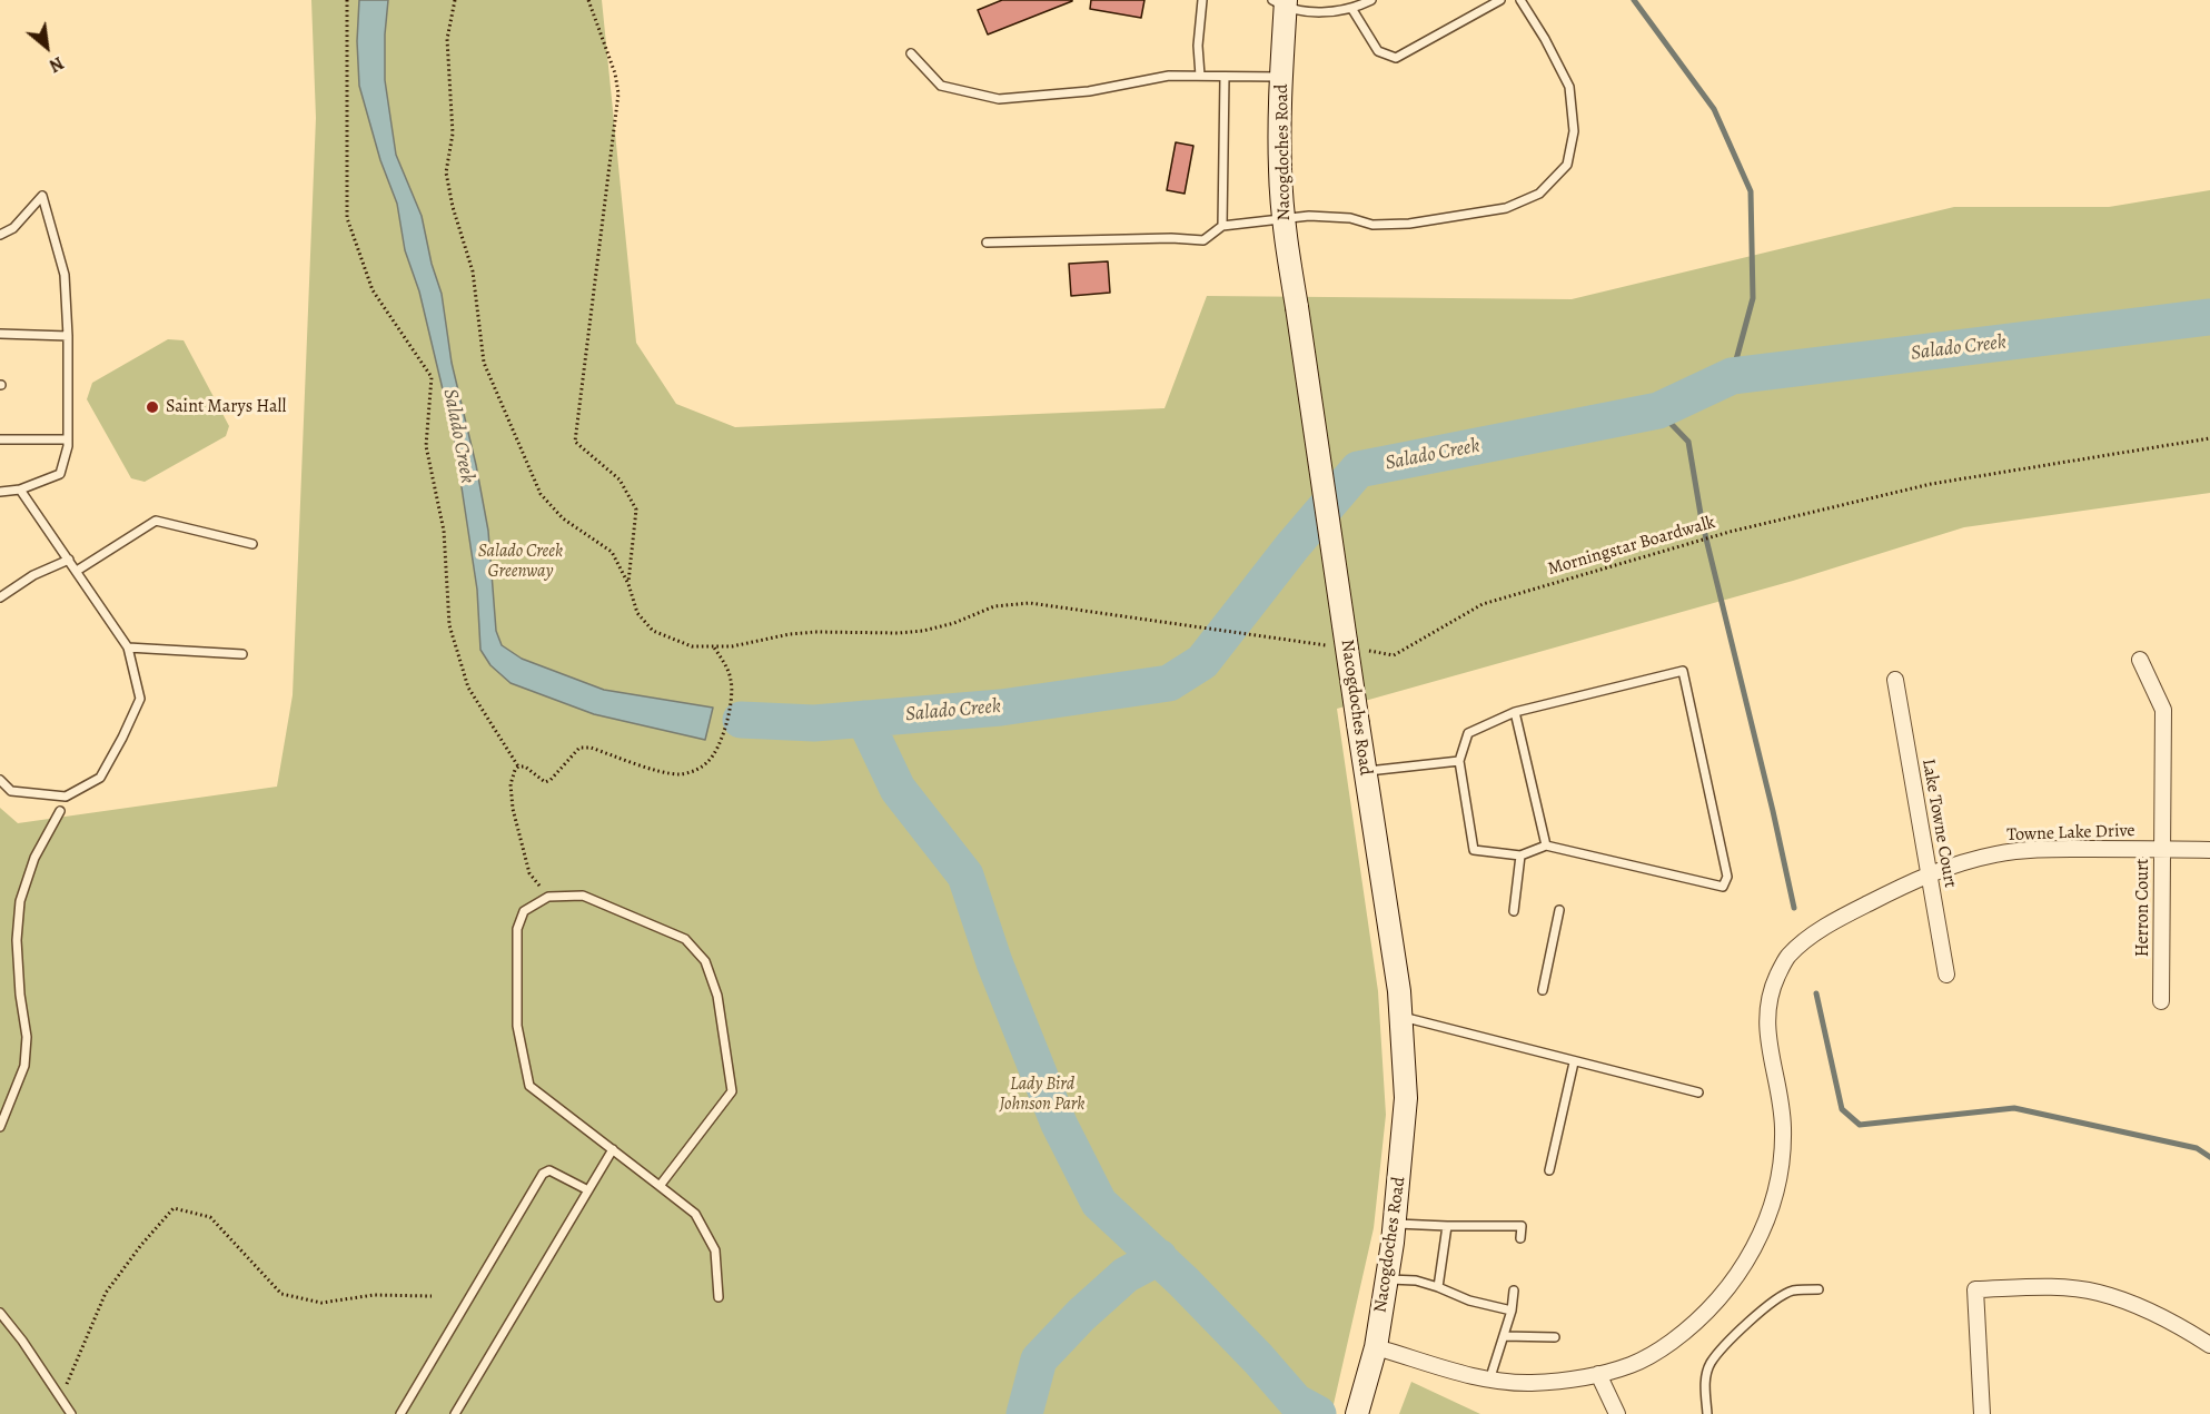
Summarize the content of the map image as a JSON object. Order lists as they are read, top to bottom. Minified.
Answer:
{"streets":{"main road":["Nacogdoches Road"],"street":["Lake Towne Court","Towne Lake Drive","Herron Court"],"path":["Morningstar Boardwalk"]},"crossings":[["Nacogdoches Road","Towne Lake Drive"],["Lake Towne Court","Towne Lake Drive"],["Towne Lake Drive","Herron Court"]],"water":["Salado Creek"],"parks":["Salado Creek Greenway","Lady Bird Johnson Park"],"places":["Saint Marys Hall"],"north":"bottom right"}
